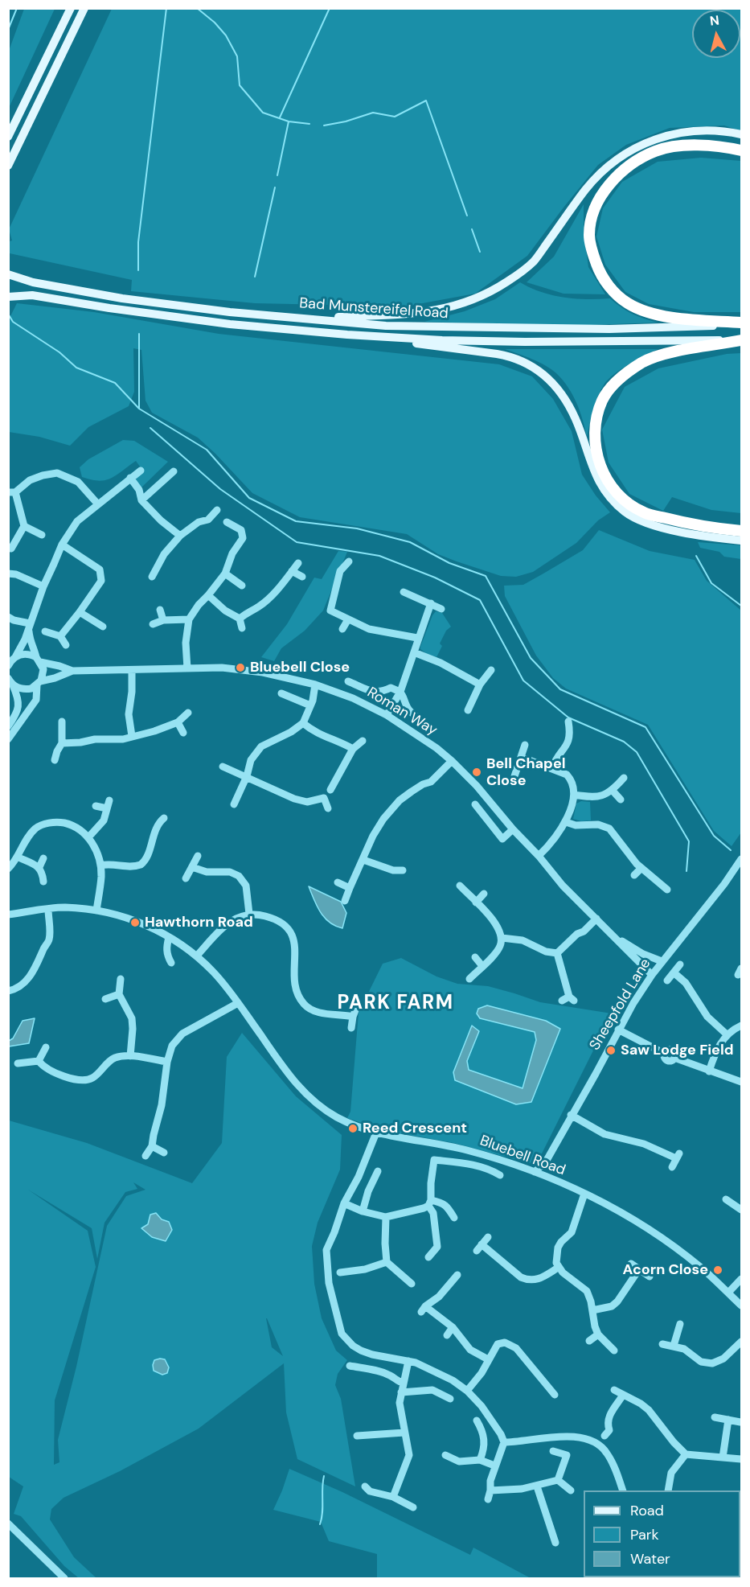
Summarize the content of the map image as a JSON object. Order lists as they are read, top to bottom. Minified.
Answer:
{"streets":{"main road":["Bad Munstereifel Road"],"street":["Roman Way","Sheepfold Lane","Bluebell Road"]},"crossings":[["Roman Way","Sheepfold Lane"],["Sheepfold Lane","Bluebell Road"]],"districts":["PARK FARM"],"places":["Bluebell Close","Bell Chapel Close","Hawthorn Road","Saw Lodge Field","Reed Crescent","Acorn Close"],"legend":["Road","Park","Water"],"north":"top"}
